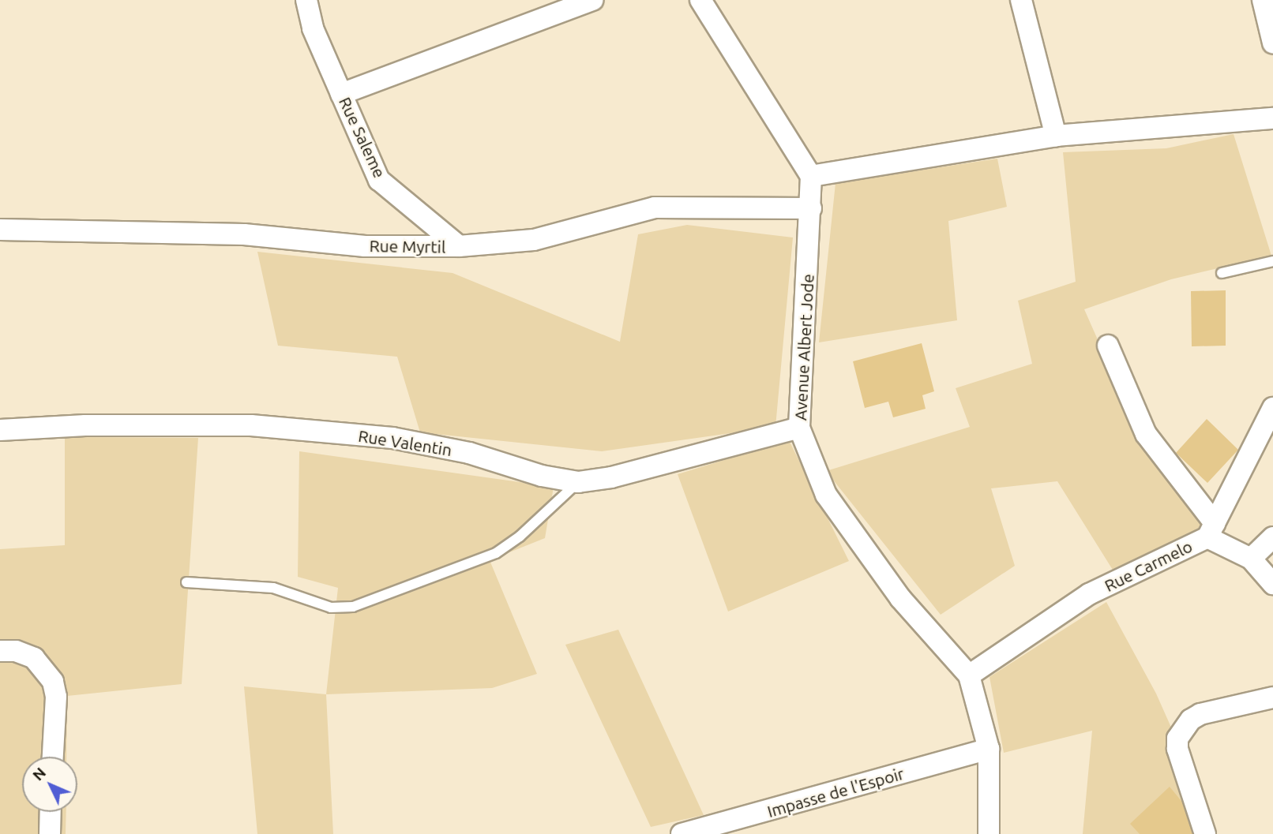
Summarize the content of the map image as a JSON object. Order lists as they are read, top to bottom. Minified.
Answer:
{"streets":{"street":["Rue Saleme","Rue Myrtil","Avenue Albert Jode","Rue Valentin","Rue Carmelo","Impasse de l'Espoir"]},"crossings":[["Rue Saleme","Rue Myrtil"],["Rue Myrtil","Avenue Albert Jode"],["Avenue Albert Jode","Rue Valentin"],["Avenue Albert Jode","Rue Carmelo"],["Avenue Albert Jode","Impasse de l'Espoir"]],"north":"top left"}
